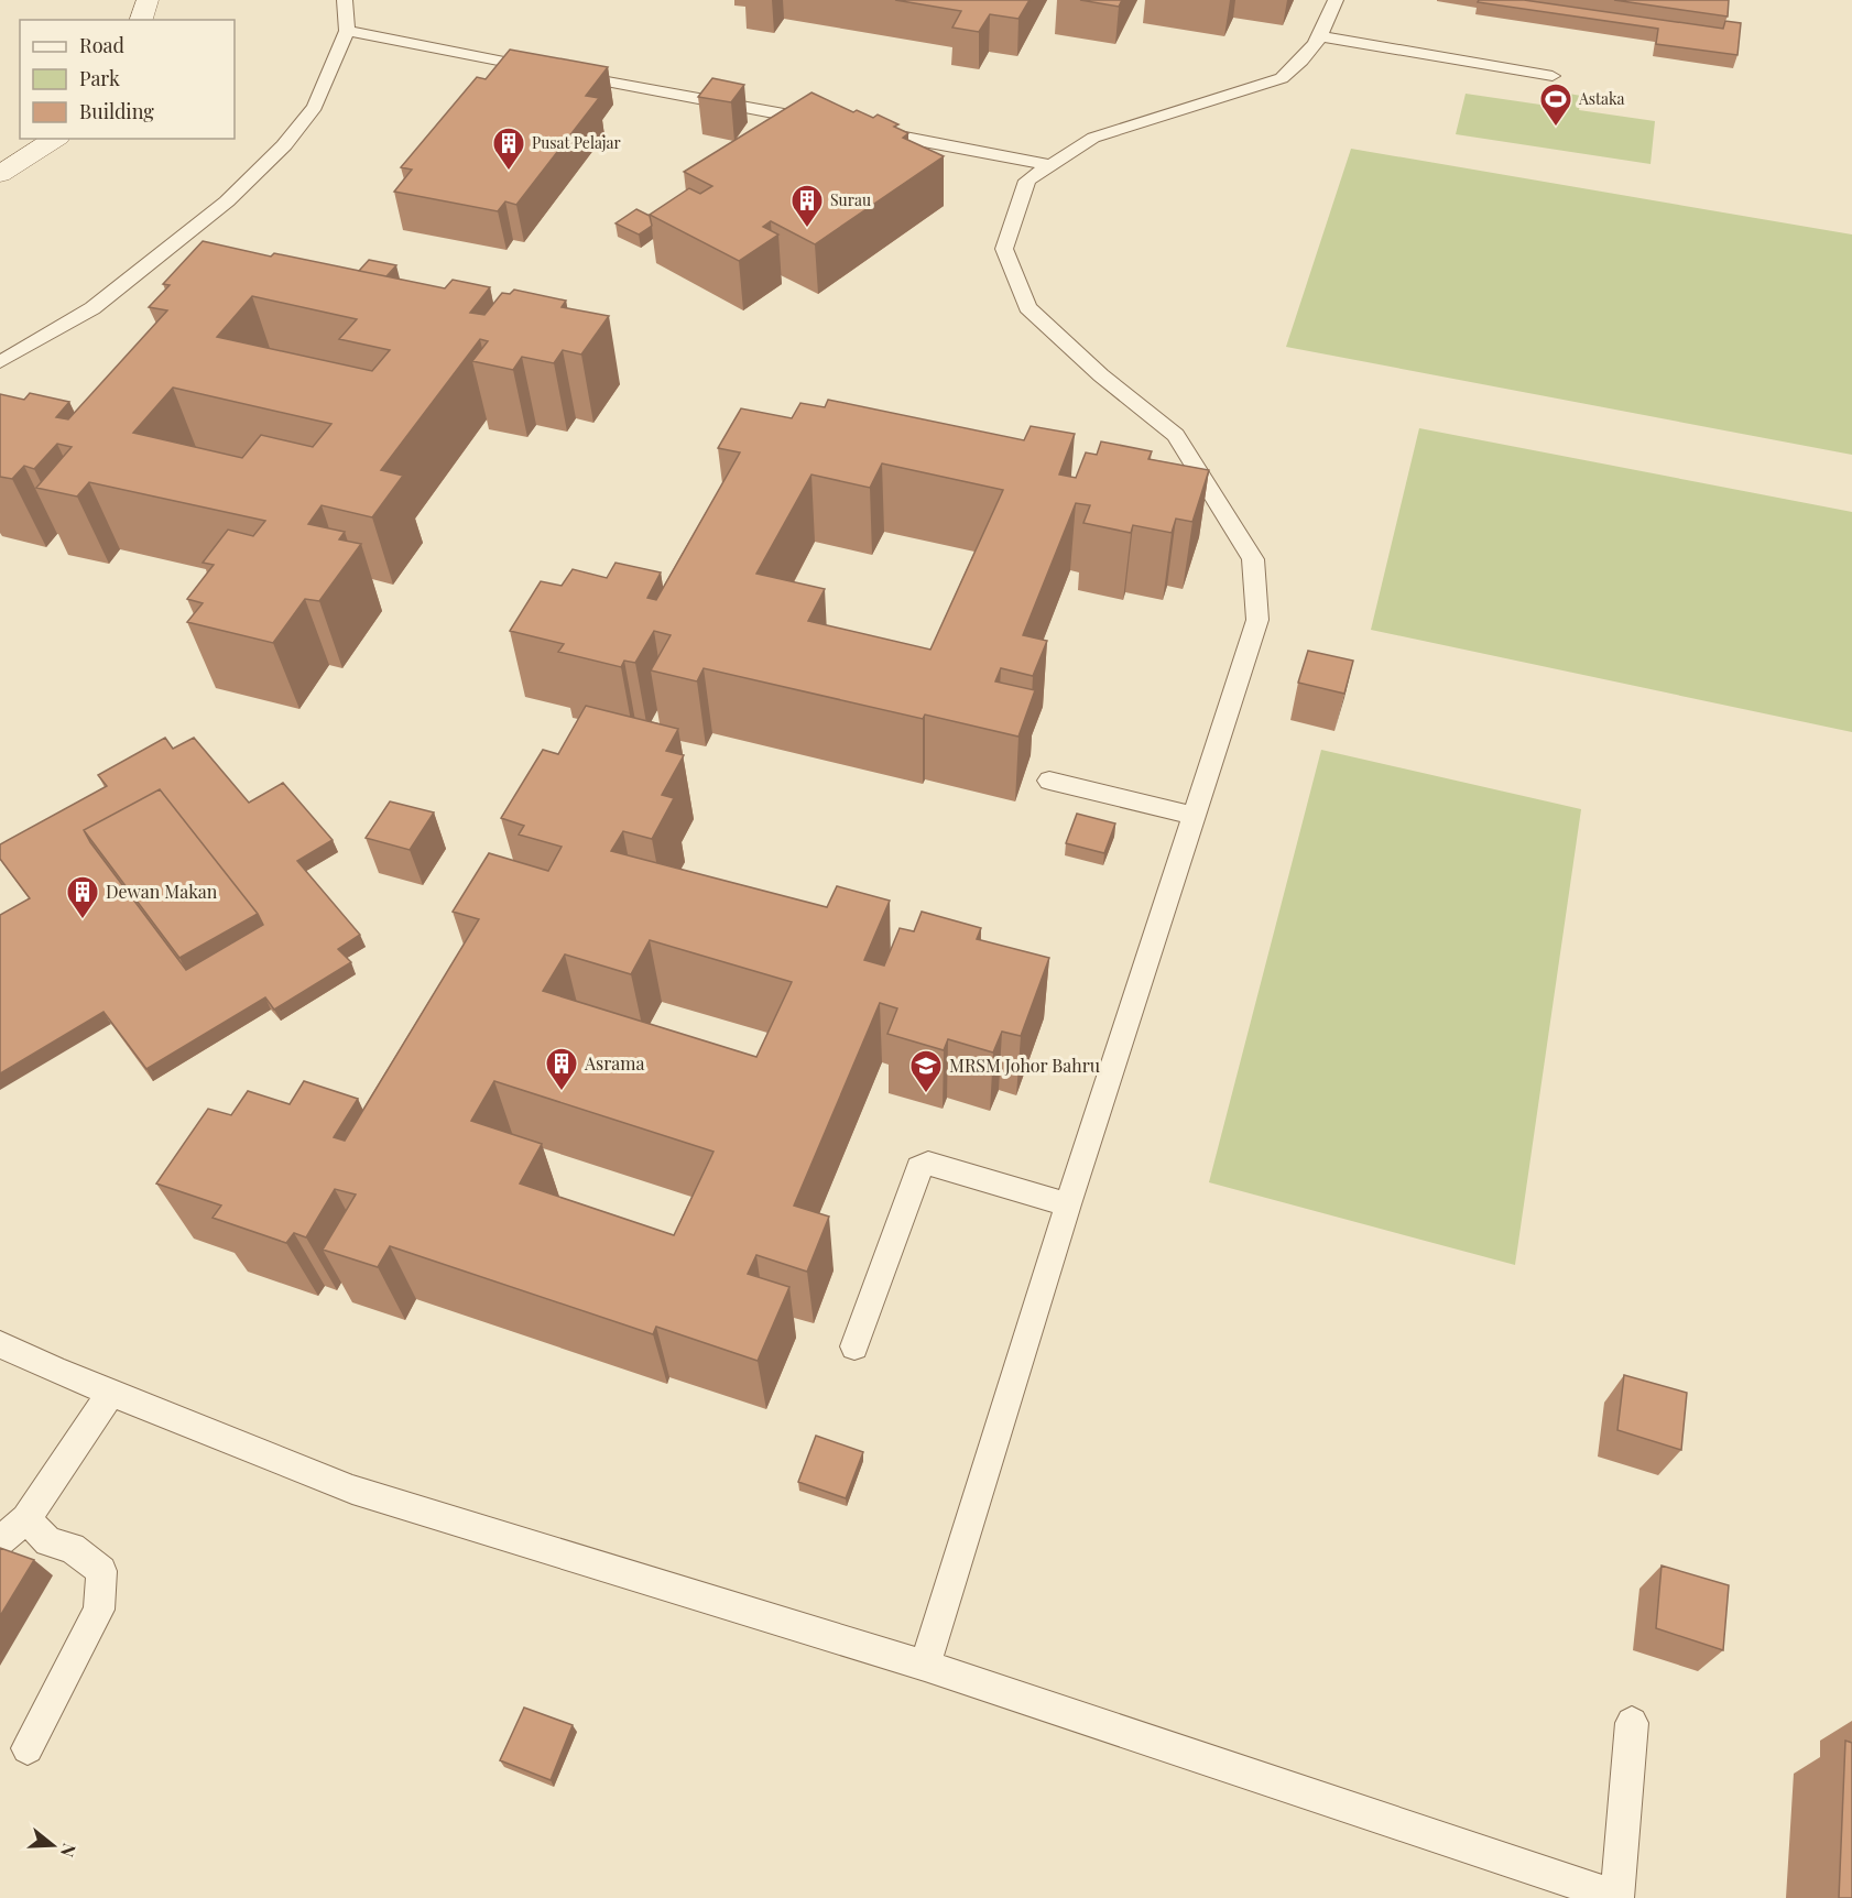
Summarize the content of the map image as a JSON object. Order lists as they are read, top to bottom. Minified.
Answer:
{"places":{"sports":["Astaka"],"building":["Pusat Pelajar","Surau","Dewan Makan","Asrama"],"school or university":["MRSM Johor Bahru"]},"legend":["Road","Park","Building"],"north":"right"}
